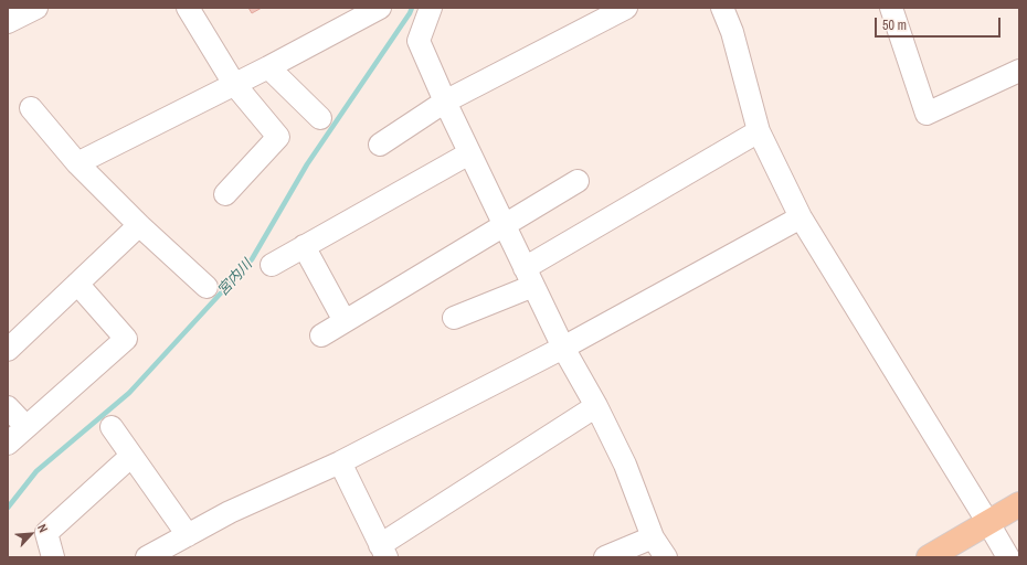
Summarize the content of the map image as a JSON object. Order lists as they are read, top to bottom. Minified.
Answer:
{"water":["宮内川"],"scale_bar":"50 m","north":"top right"}
